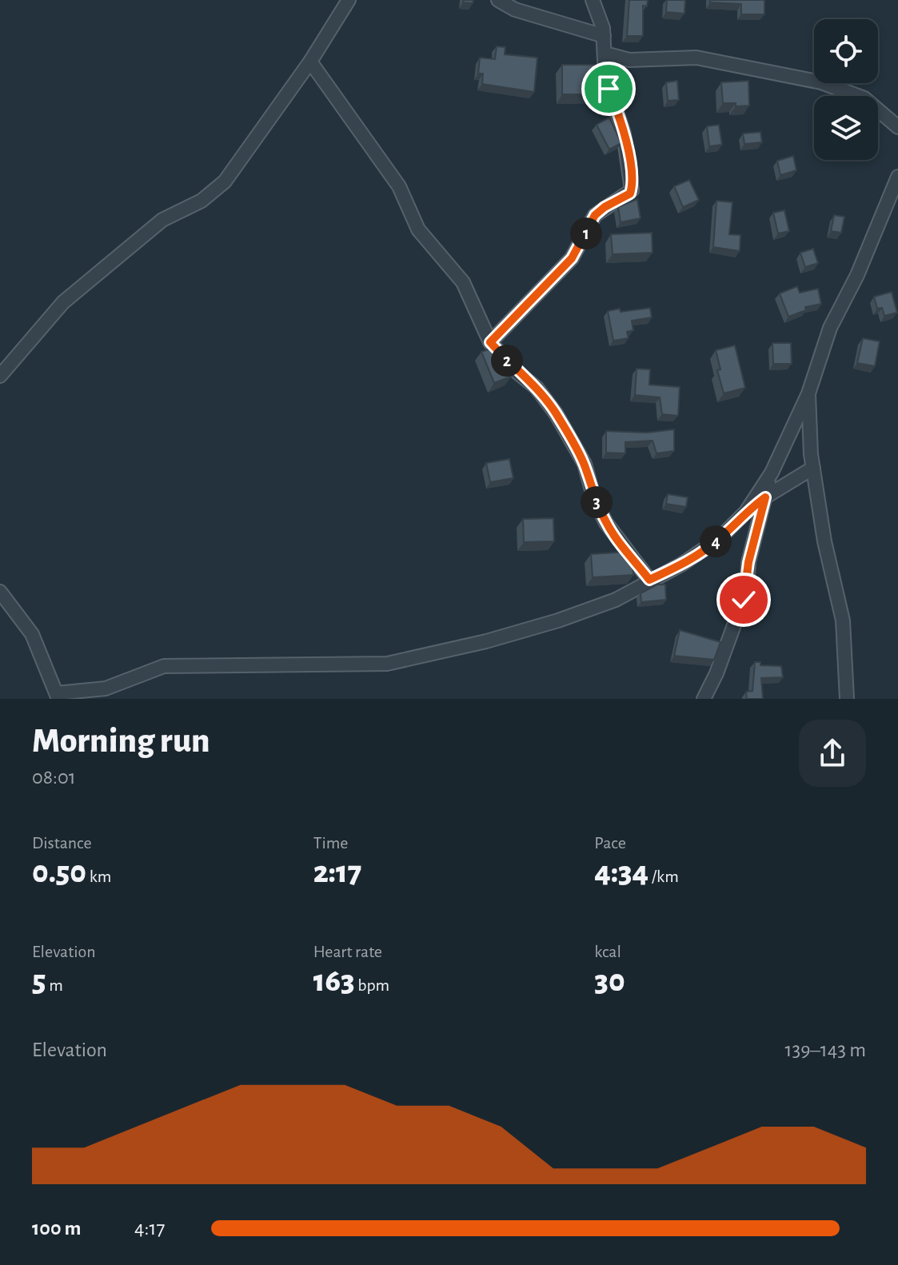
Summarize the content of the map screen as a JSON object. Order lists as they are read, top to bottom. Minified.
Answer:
{"page":{"pins":["1","2","3","4"],"heading":["Morning run","08:01"],"stats":[["Distance","0.50 km"],["Time","2:17"],["Pace","4:34 /km"],["Elevation","5 m"],["Heart rate","163 bpm"],["kcal","30"]],"chart":["Elevation","139–143 m"],"list":[{"name":"100 m","note":"4:17"}]}}
